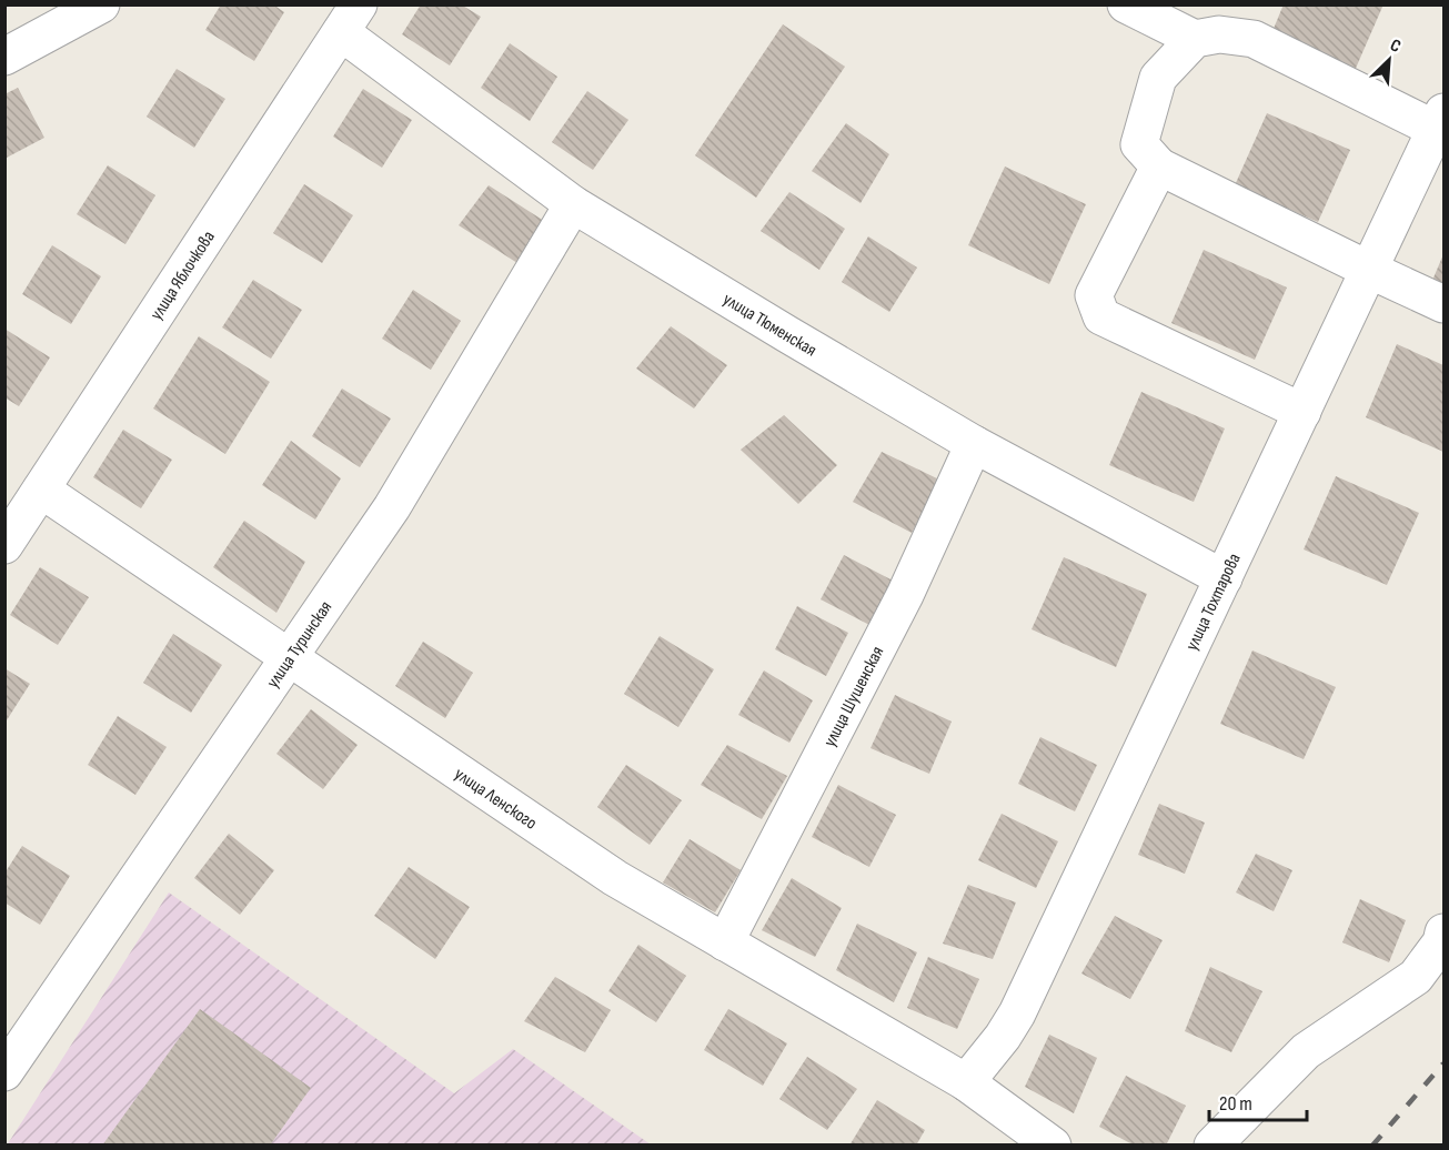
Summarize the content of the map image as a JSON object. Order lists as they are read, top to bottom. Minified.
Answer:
{"streets":{"street":["улица Яблочкова","улица Тюменская","улица Тохтарова","улица Туринская","улица Шушенская","улица Ленского"]},"crossings":[["улица Яблочкова","улица Тюменская"],["улица Яблочкова","улица Ленского"],["улица Тюменская","улица Тохтарова"],["улица Тюменская","улица Туринская"],["улица Тюменская","улица Шушенская"],["улица Тохтарова","улица Ленского"],["улица Туринская","улица Ленского"],["улица Шушенская","улица Ленского"]],"scale_bar":"20 m","north":"top right"}
